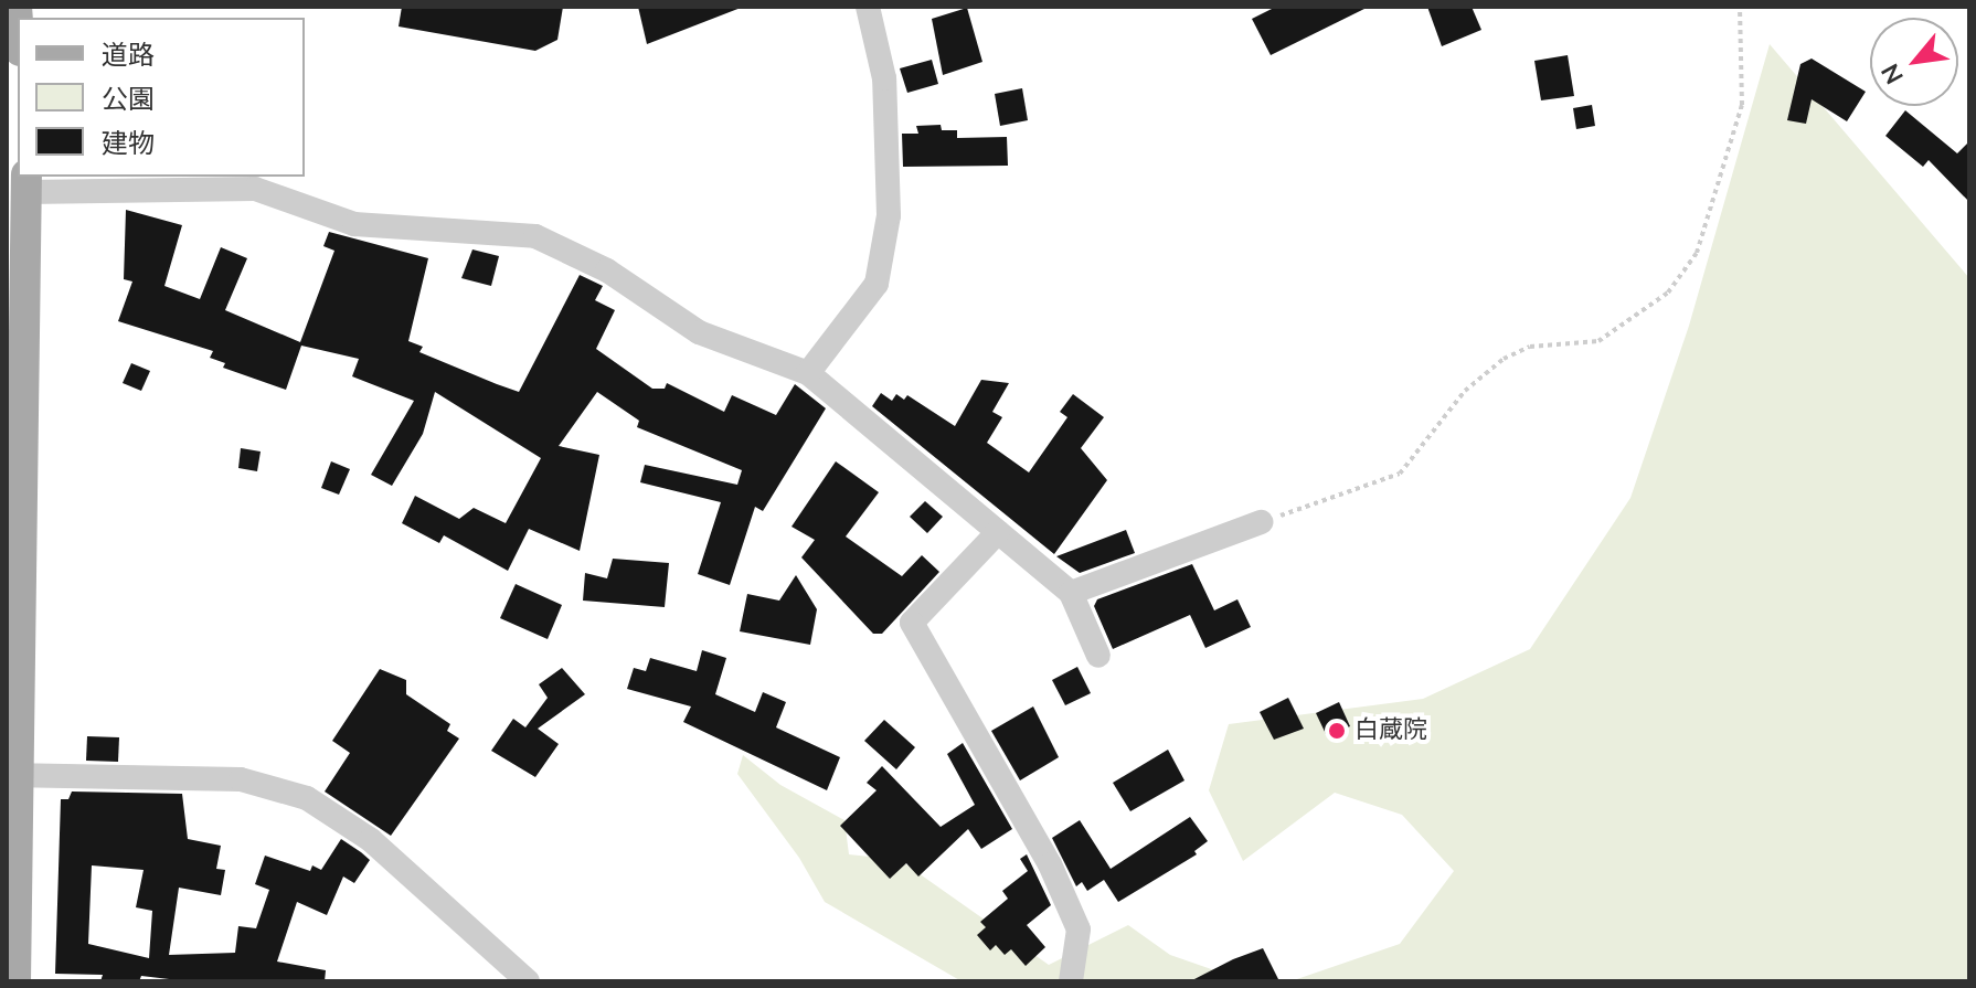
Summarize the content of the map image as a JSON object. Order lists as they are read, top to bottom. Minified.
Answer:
{"places":["白蔵院"],"legend":["道路","公園","建物"],"north":"bottom left"}
